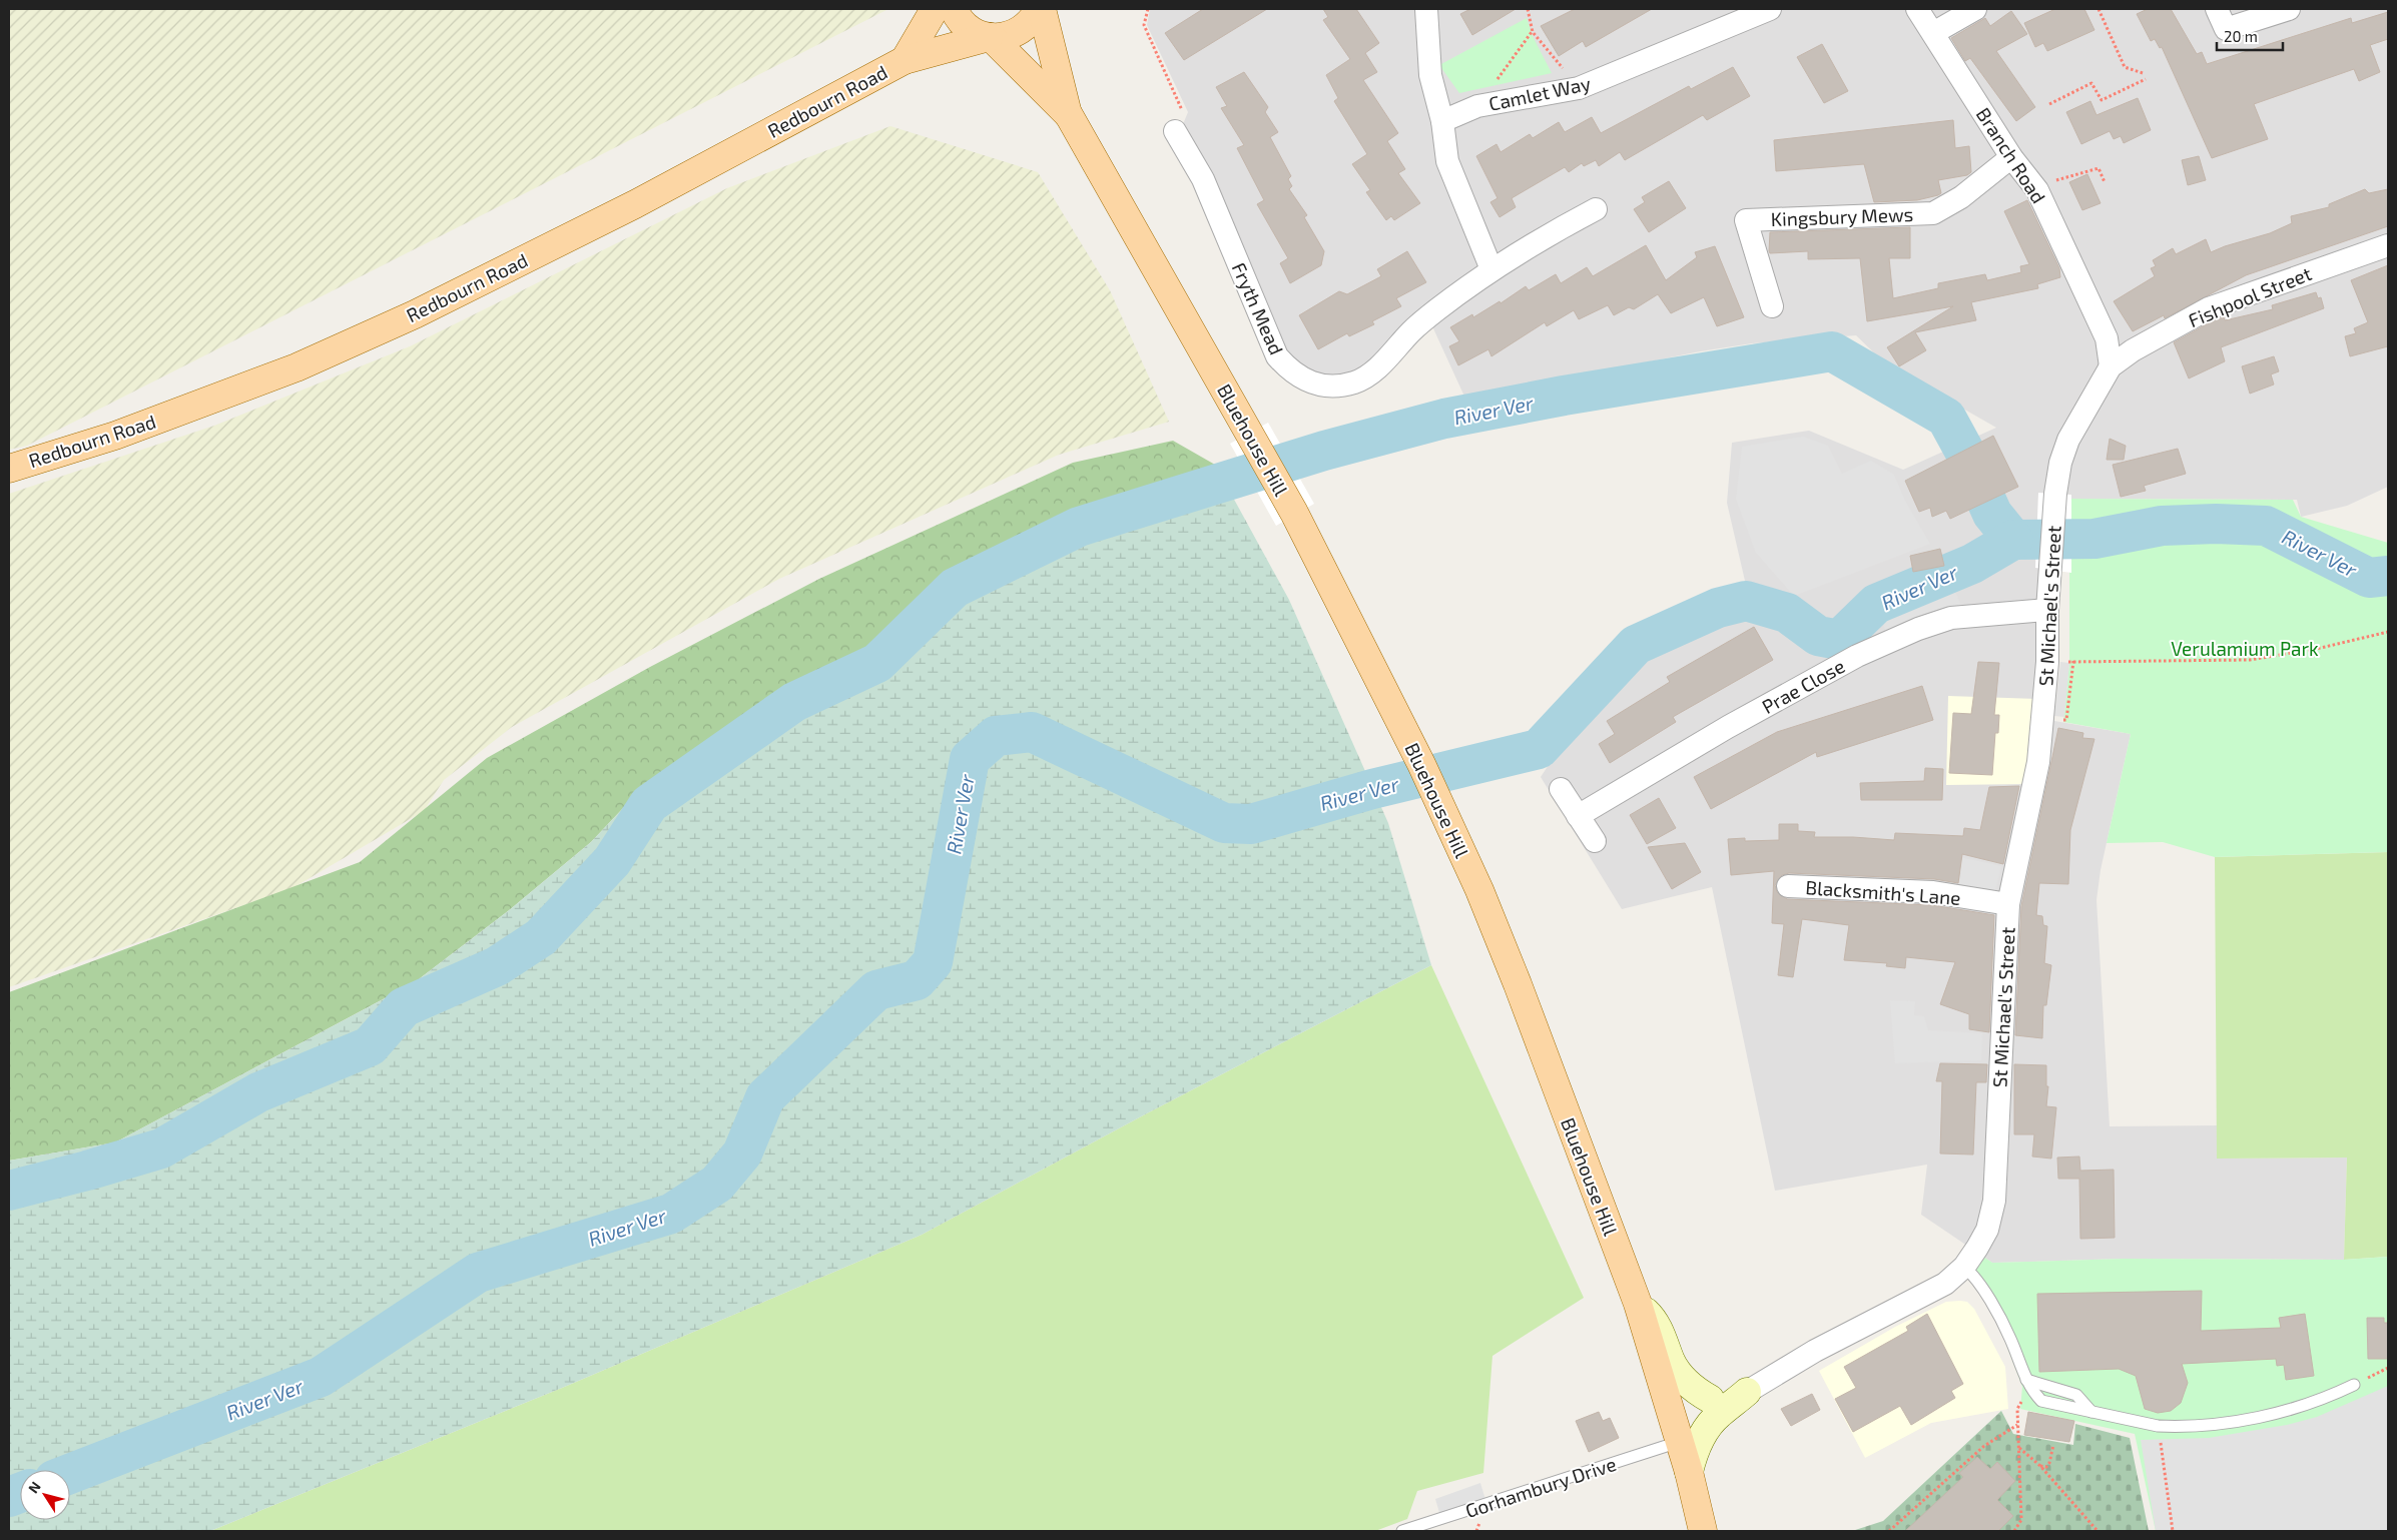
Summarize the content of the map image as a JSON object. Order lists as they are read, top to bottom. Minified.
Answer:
{"streets":{"main road":["Redbourn Road","Bluehouse Hill"],"street":["Camlet Way","Branch Road","Kingsbury Mews","Fishpool Street","Fryth Mead","St Michael's Street","Prae Close","Blacksmith's Lane"],"lane":["Gorhambury Drive"]},"crossings":[["Redbourn Road","Bluehouse Hill"],["Branch Road","Kingsbury Mews"],["Branch Road","Fishpool Street"],["Fishpool Street","St Michael's Street"],["Bluehouse Hill","Gorhambury Drive"],["St Michael's Street","Prae Close"],["St Michael's Street","Blacksmith's Lane"]],"water":["River Ver"],"parks":["Verulamium Park"],"scale_bar":"20 m","north":"top left"}
